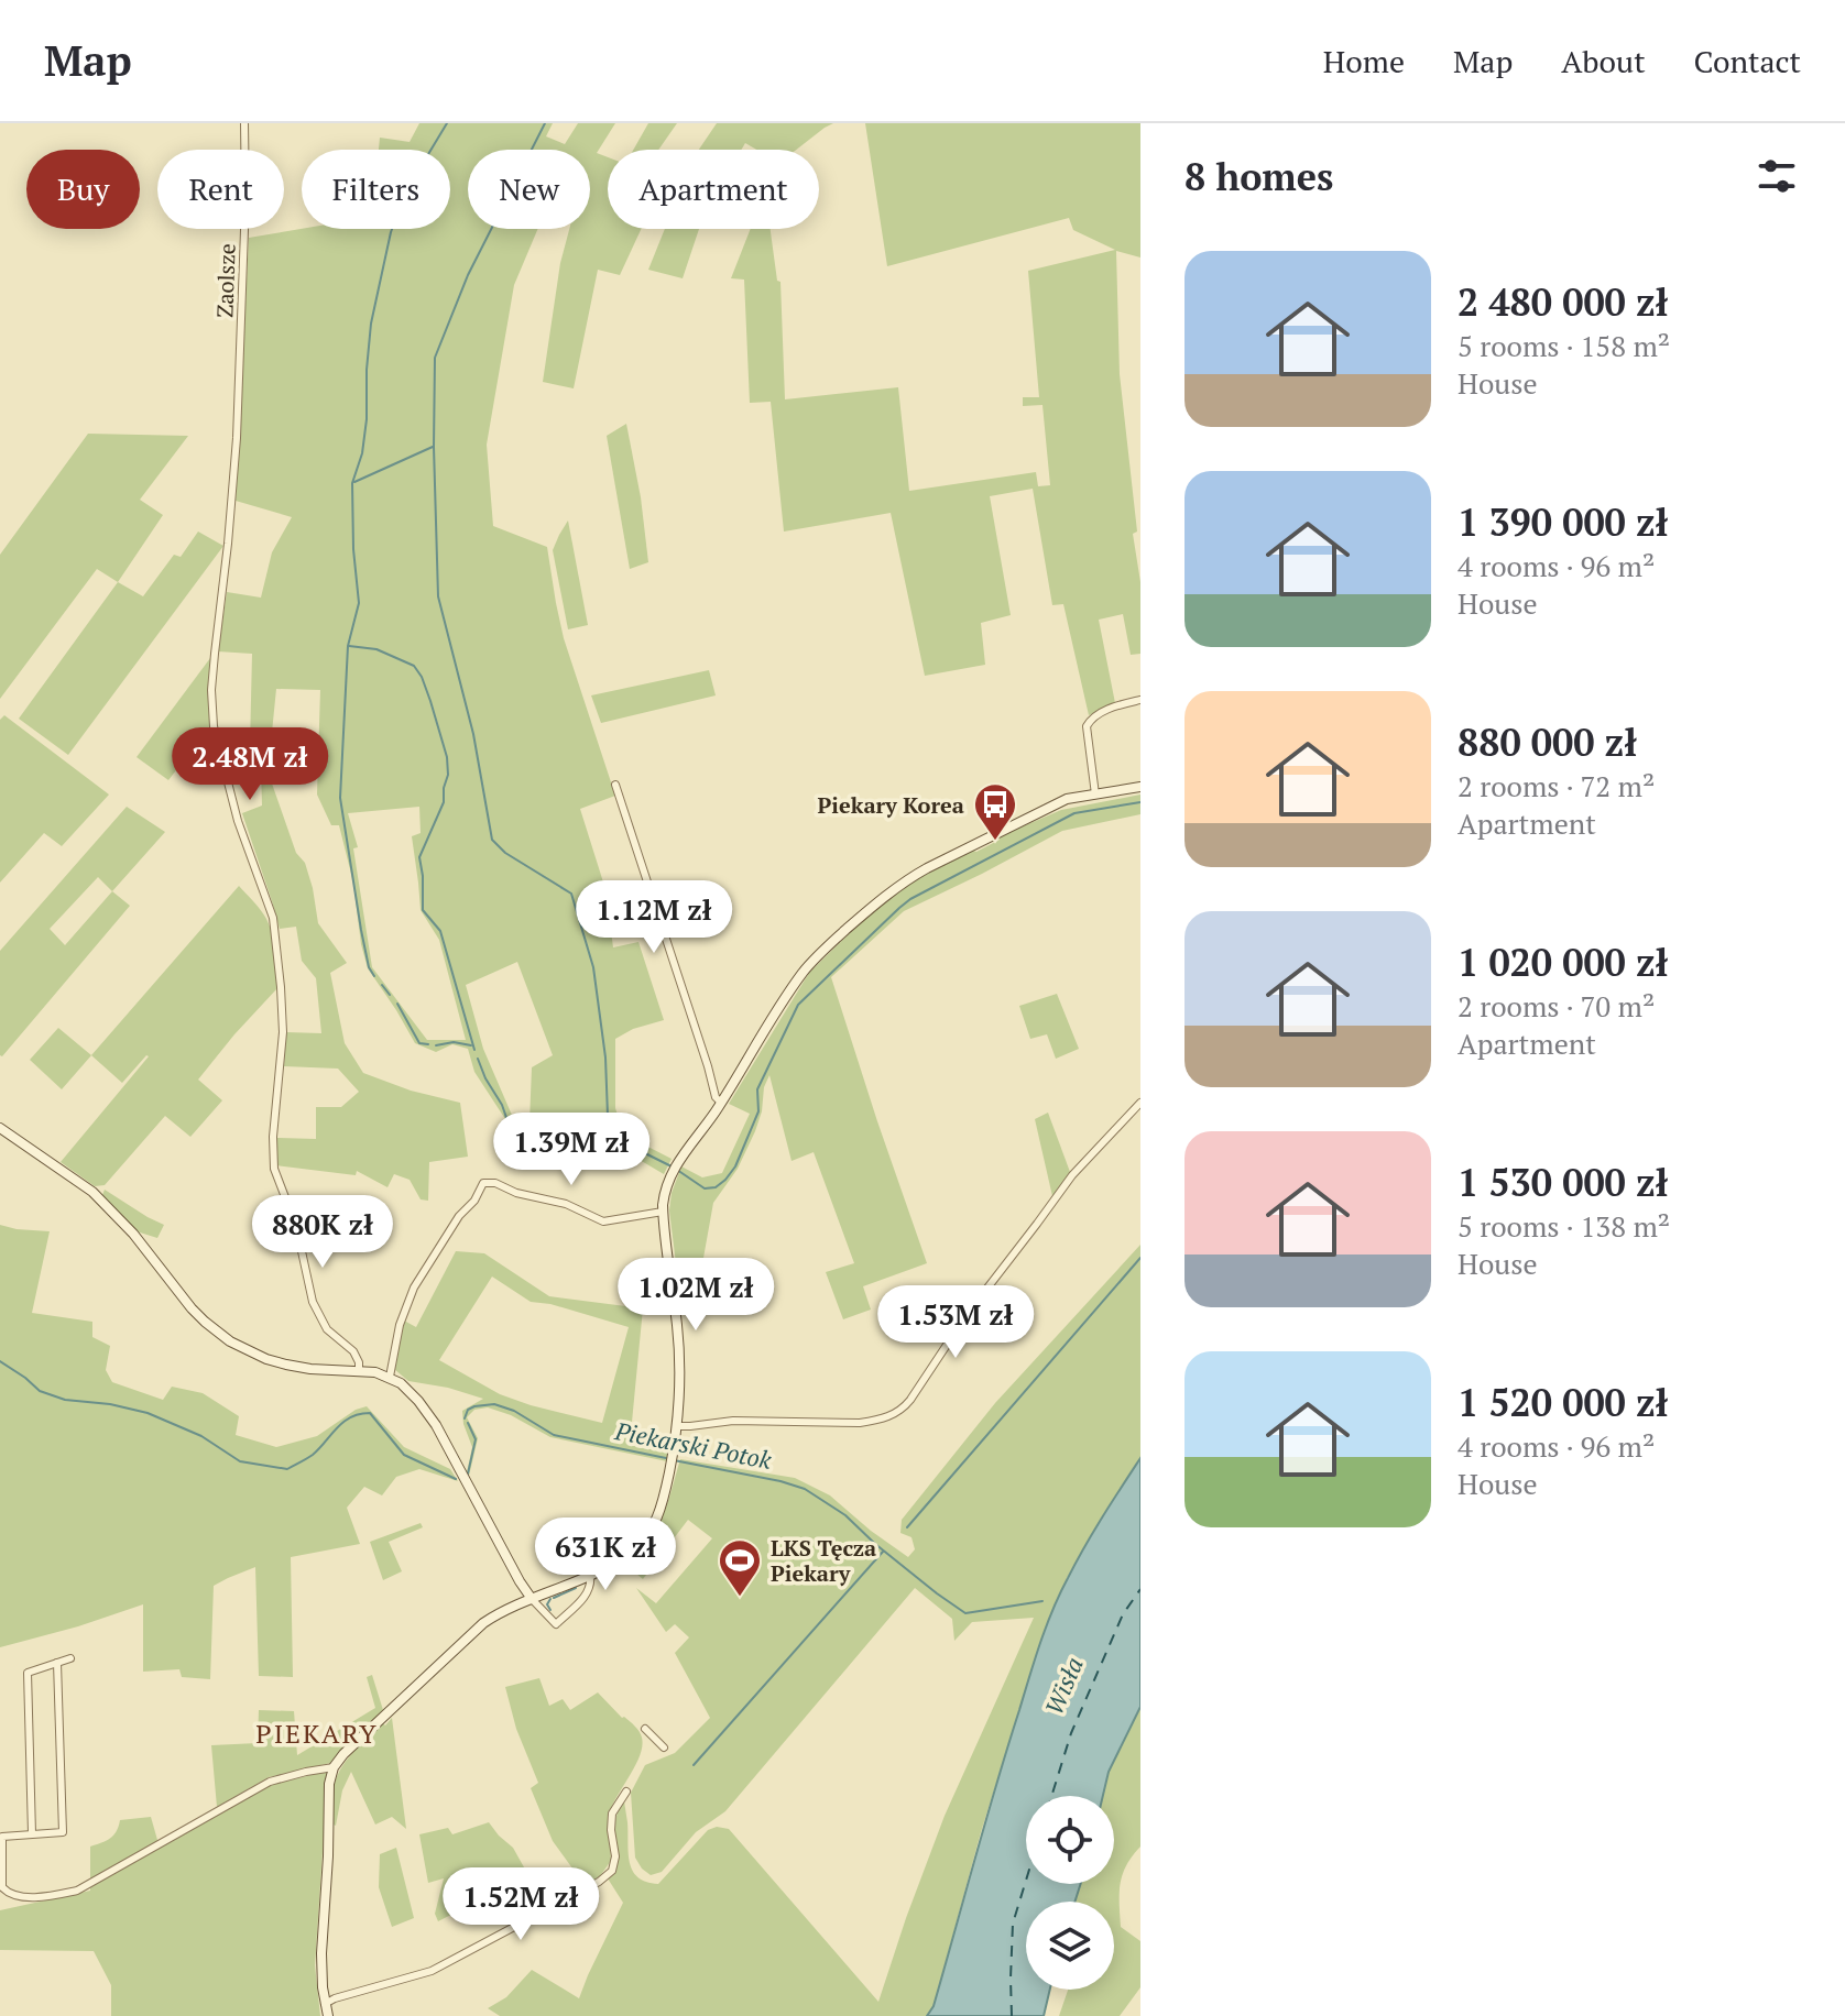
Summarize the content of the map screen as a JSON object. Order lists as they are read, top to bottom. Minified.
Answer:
{"streets":{"street":["Zaolsze"]},"districts":["PIEKARY"],"water":["Piekarski Potok","Wisła"],"places":{"bus stop":["Piekary Korea"],"sports":["LKS Tęcza Piekary"]},"page":{"header":"Map","nav":["Home","Map","About","Contact"],"heading":"8 homes","chip":["Buy","Rent","Filters","New","Apartment"],"list":[{"name":"2 480 000 zł","note":"5 rooms · 158 m² · House"},{"name":"1 390 000 zł","note":"4 rooms · 96 m² · House"},{"name":"880 000 zł","note":"2 rooms · 72 m² · Apartment"},{"name":"1 020 000 zł","note":"2 rooms · 70 m² · Apartment"},{"name":"1 530 000 zł","note":"5 rooms · 138 m² · House"},{"name":"1 520 000 zł","note":"4 rooms · 96 m² · House"}],"price":["2.48M zł","1.12M zł","1.39M zł","880K zł","1.02M zł","1.53M zł","631K zł","1.52M zł"]}}
